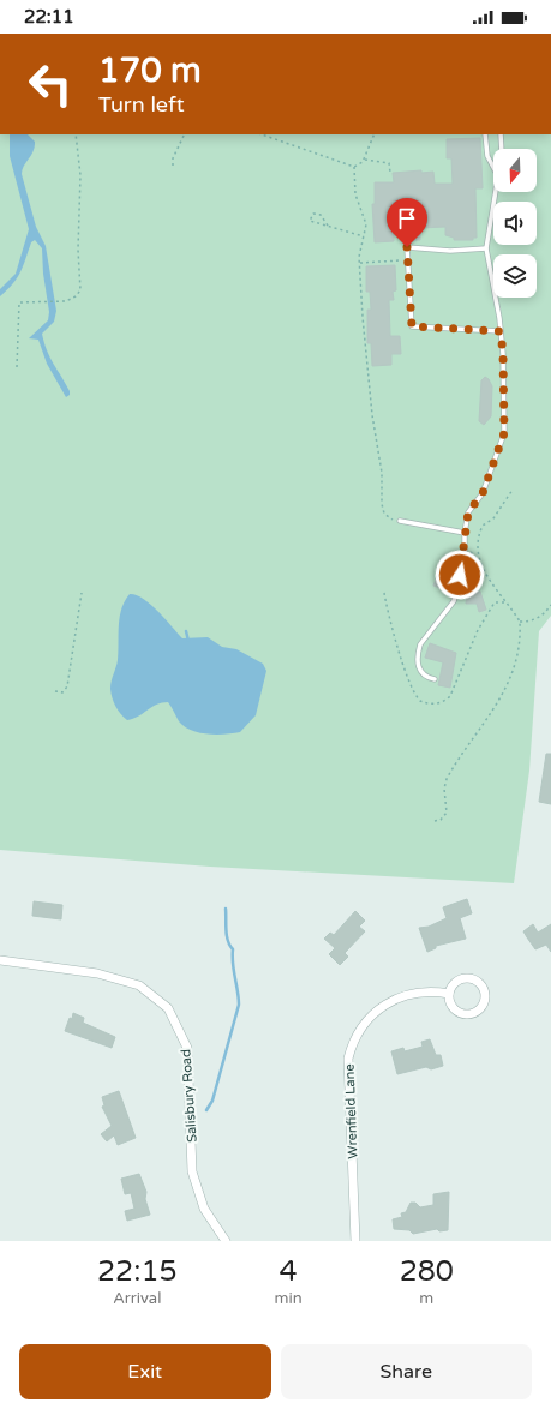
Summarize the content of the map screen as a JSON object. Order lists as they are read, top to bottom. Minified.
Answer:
{"streets":{"street":["Salisbury Road","Wrenfield Lane"]},"north":"bottom","page":{"status":"22:11","turn":["170 m","Turn left"],"eta":["22:15","Arrival","4","min","280","m"],"buttons":["Exit","Share"]}}
